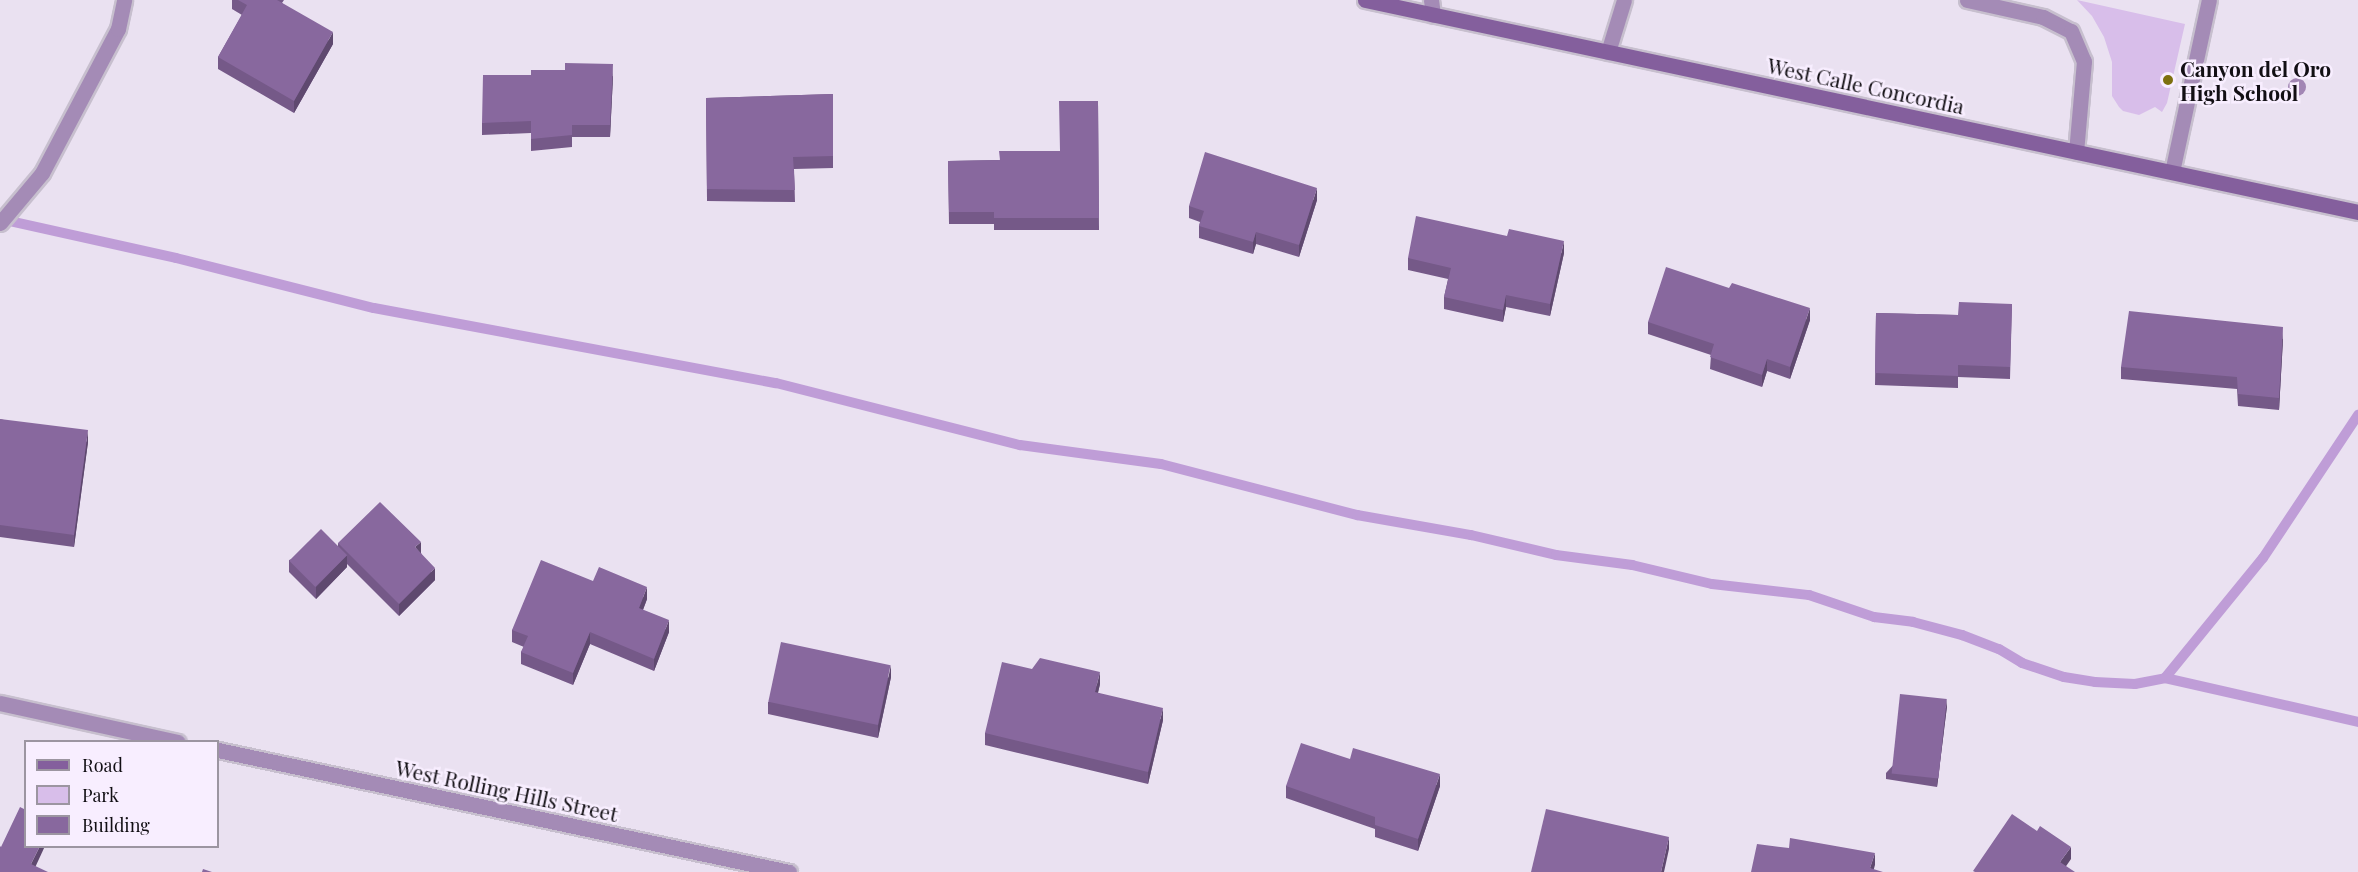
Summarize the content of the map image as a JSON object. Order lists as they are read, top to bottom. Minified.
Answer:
{"streets":{"street":["West Calle Concordia","West Rolling Hills Street"]},"places":["Canyon del Oro High School"],"legend":["Road","Park","Building"]}
